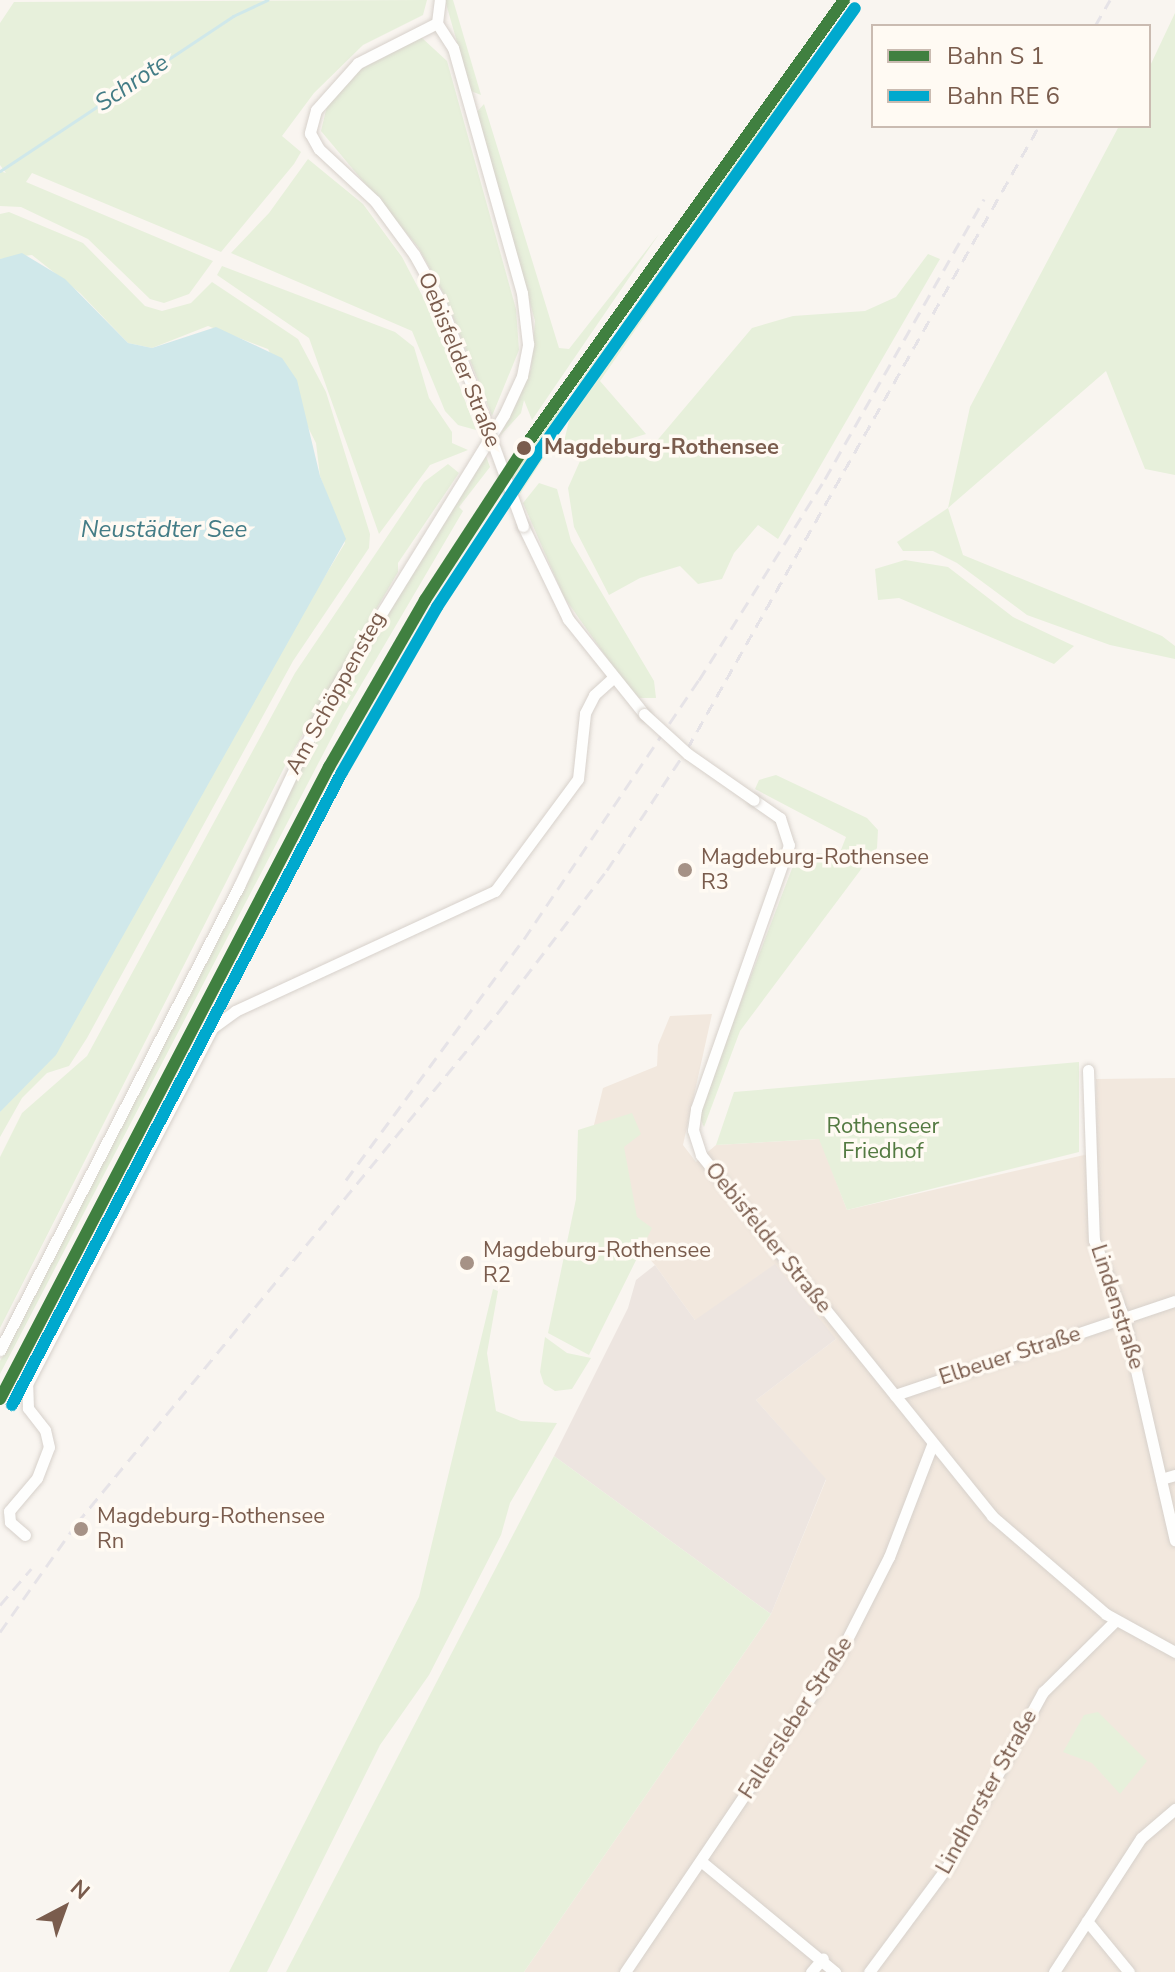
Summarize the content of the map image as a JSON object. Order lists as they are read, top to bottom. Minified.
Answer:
{"streets":{"street":["Oebisfelder Straße","Am Schöppensteg","Lindenstraße","Elbeuer Straße","Fallersleber Straße","Lindhorster Straße"]},"crossings":[["Oebisfelder Straße","Am Schöppensteg"],["Oebisfelder Straße","Elbeuer Straße"],["Oebisfelder Straße","Fallersleber Straße"],["Oebisfelder Straße","Lindhorster Straße"],["Lindenstraße","Elbeuer Straße"]],"water":["Schrote","Neustädter See"],"parks":["Rothenseer Friedhof"],"places":["Magdeburg-Rothensee","Magdeburg-Rothensee R3","Magdeburg-Rothensee R2","Magdeburg-Rothensee Rn"],"legend":["Bahn S 1","Bahn RE 6"],"north":"top right"}
